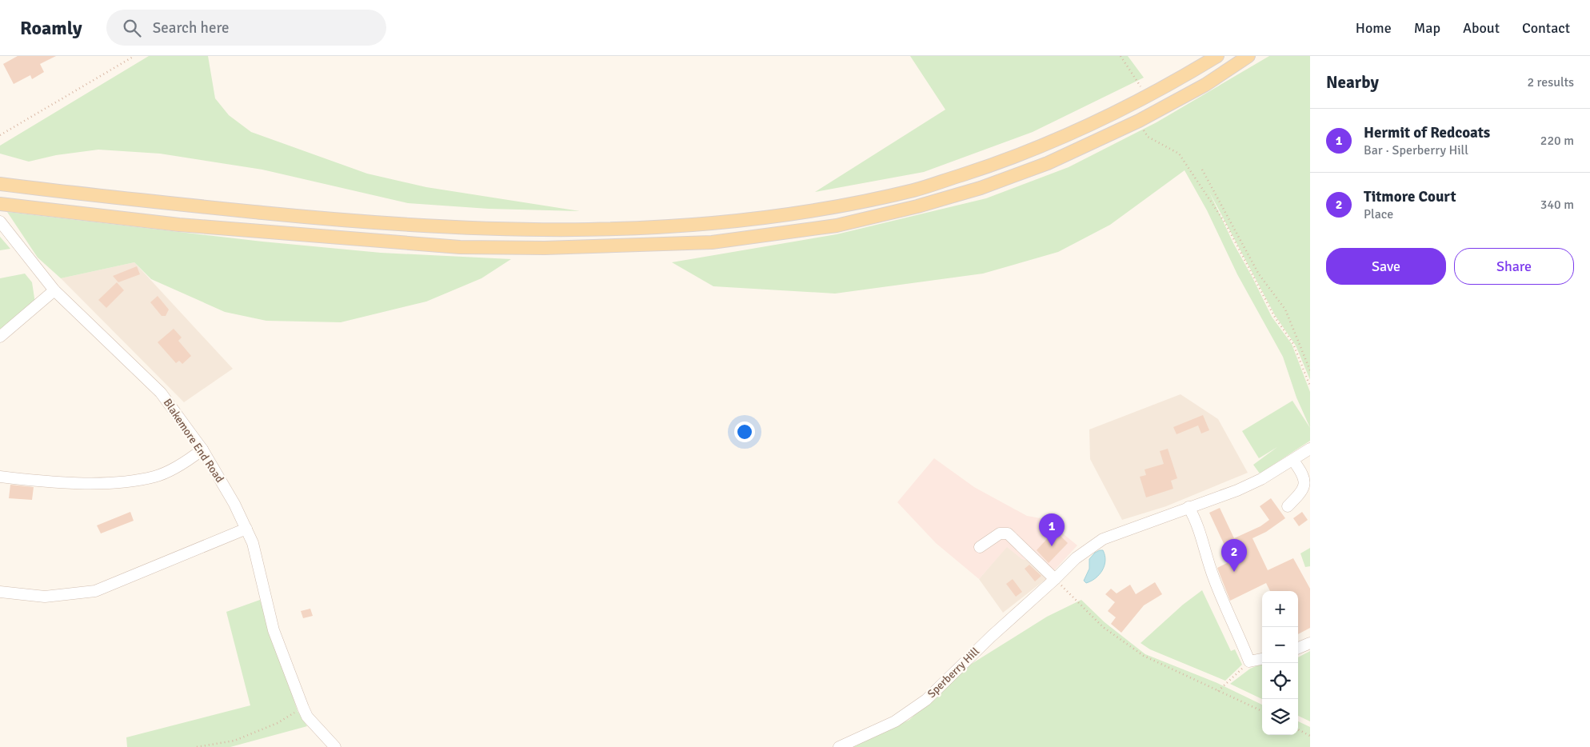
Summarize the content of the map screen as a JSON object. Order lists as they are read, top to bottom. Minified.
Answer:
{"streets":{"street":["Blakemore End Road","Sperberry Hill"]},"page":{"header":"Roamly","search":"Search here","nav":["Home","Map","About","Contact"],"heading":["Nearby","2 results"],"list":[{"mark":"1","name":"Hermit of Redcoats","note":"Bar · Sperberry Hill","value":"220 m"},{"mark":"2","name":"Titmore Court","note":"Place","value":"340 m"}],"buttons":["Save","Share"],"pins":["1","2"],"map_buttons":["+","−"]}}
